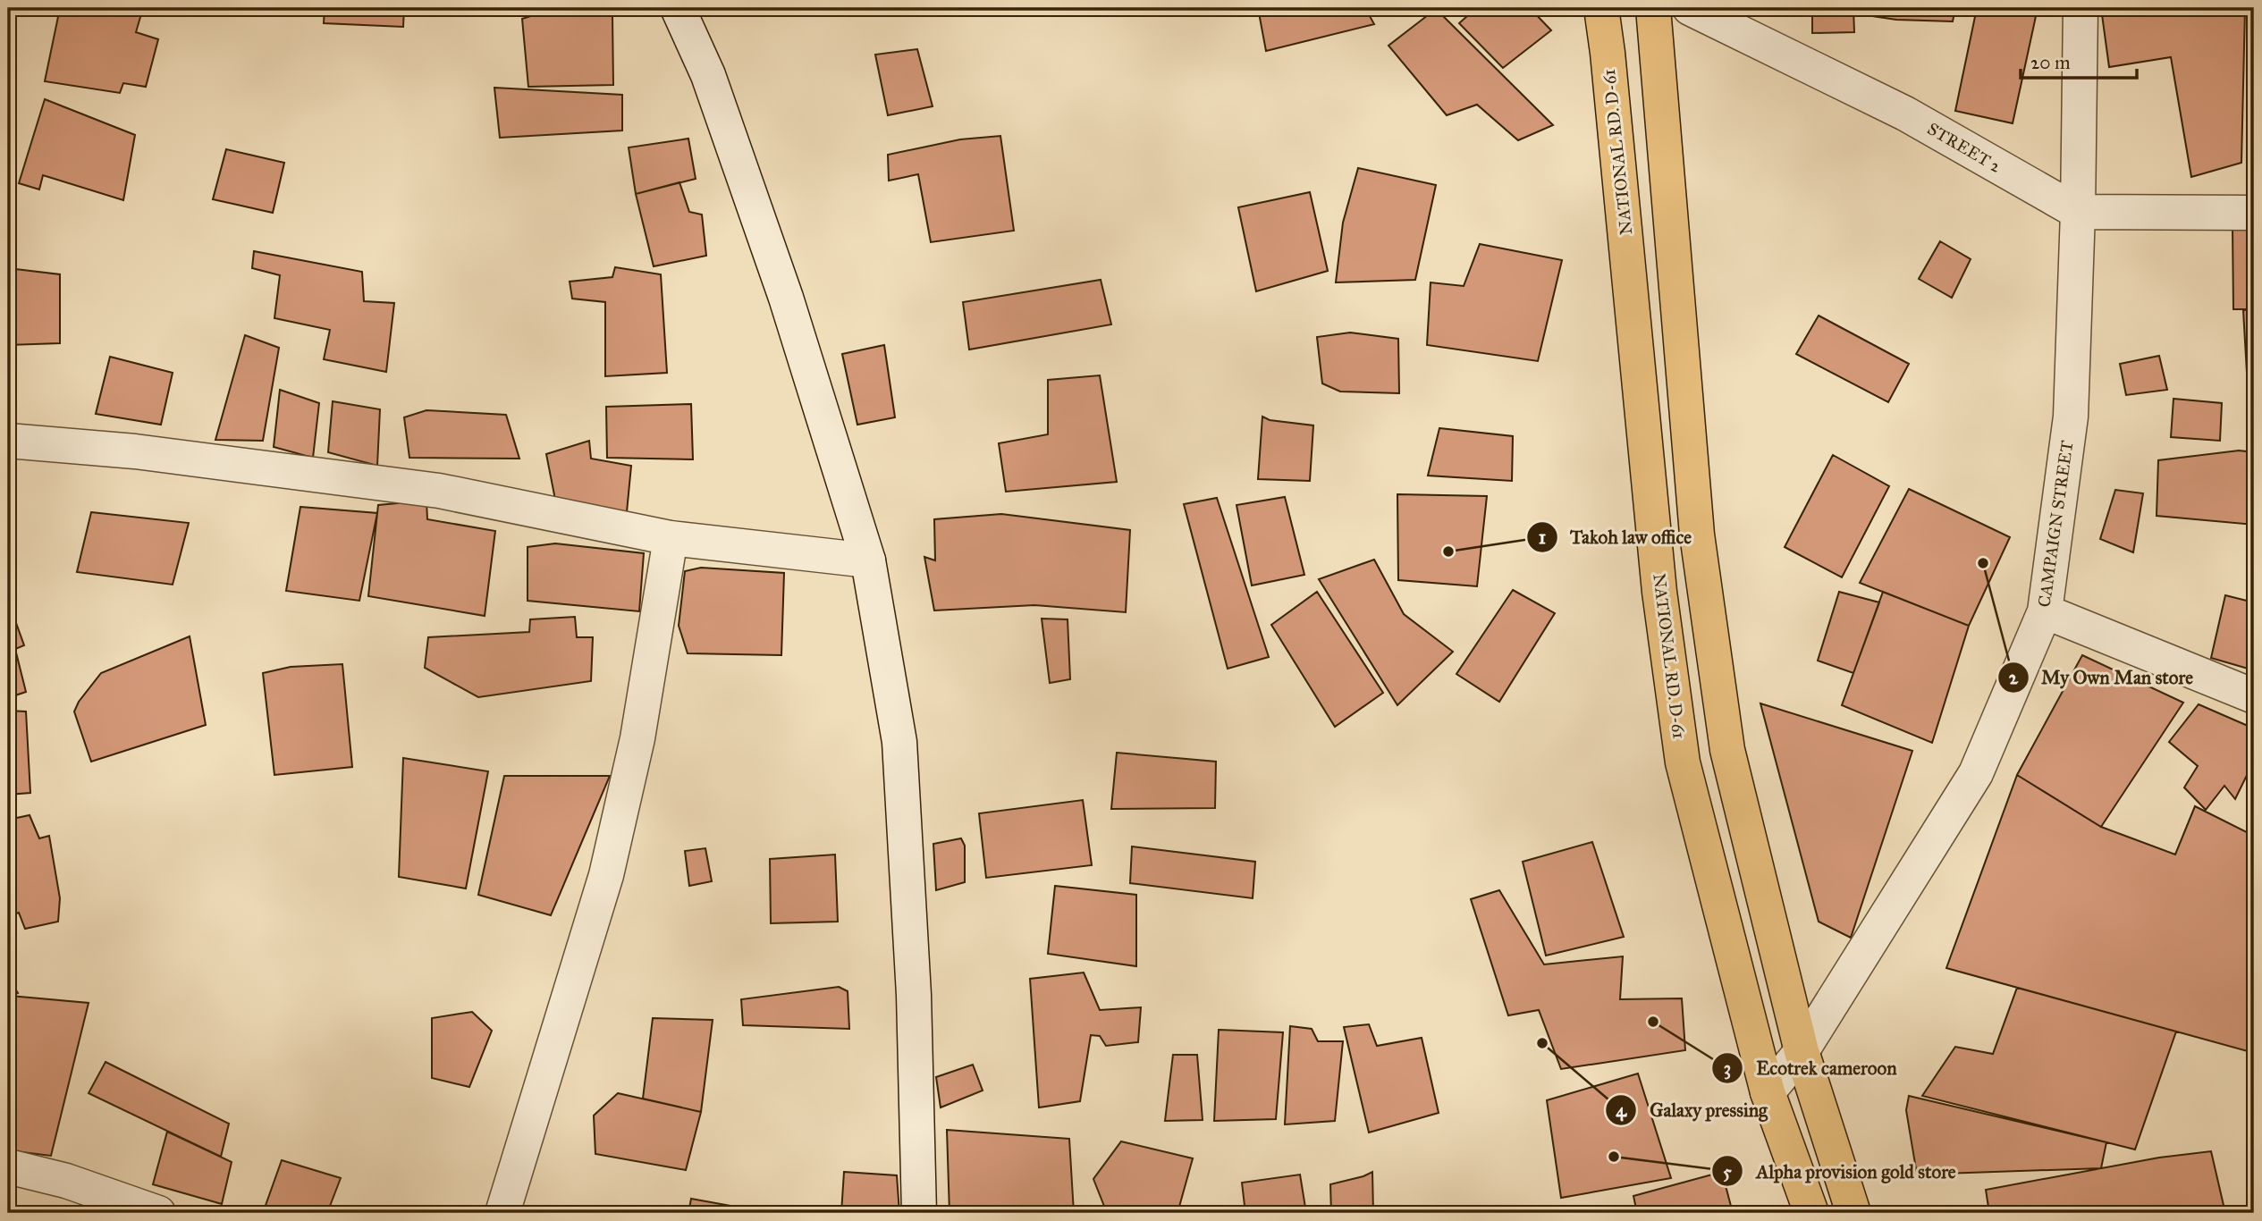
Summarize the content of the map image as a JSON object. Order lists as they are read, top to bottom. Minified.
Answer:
{"streets":{"highway":["NATIONAL RD. D-61"],"street":["STREET 2","CAMPAIGN STREET"]},"crossings":[["STREET 2","CAMPAIGN STREET"],["NATIONAL RD. D-61","CAMPAIGN STREET"]],"places":["Takoh law office","My Own Man store","Ecotrek cameroon","Galaxy pressing","Alpha provision gold store"],"scale_bar":"20 m"}
